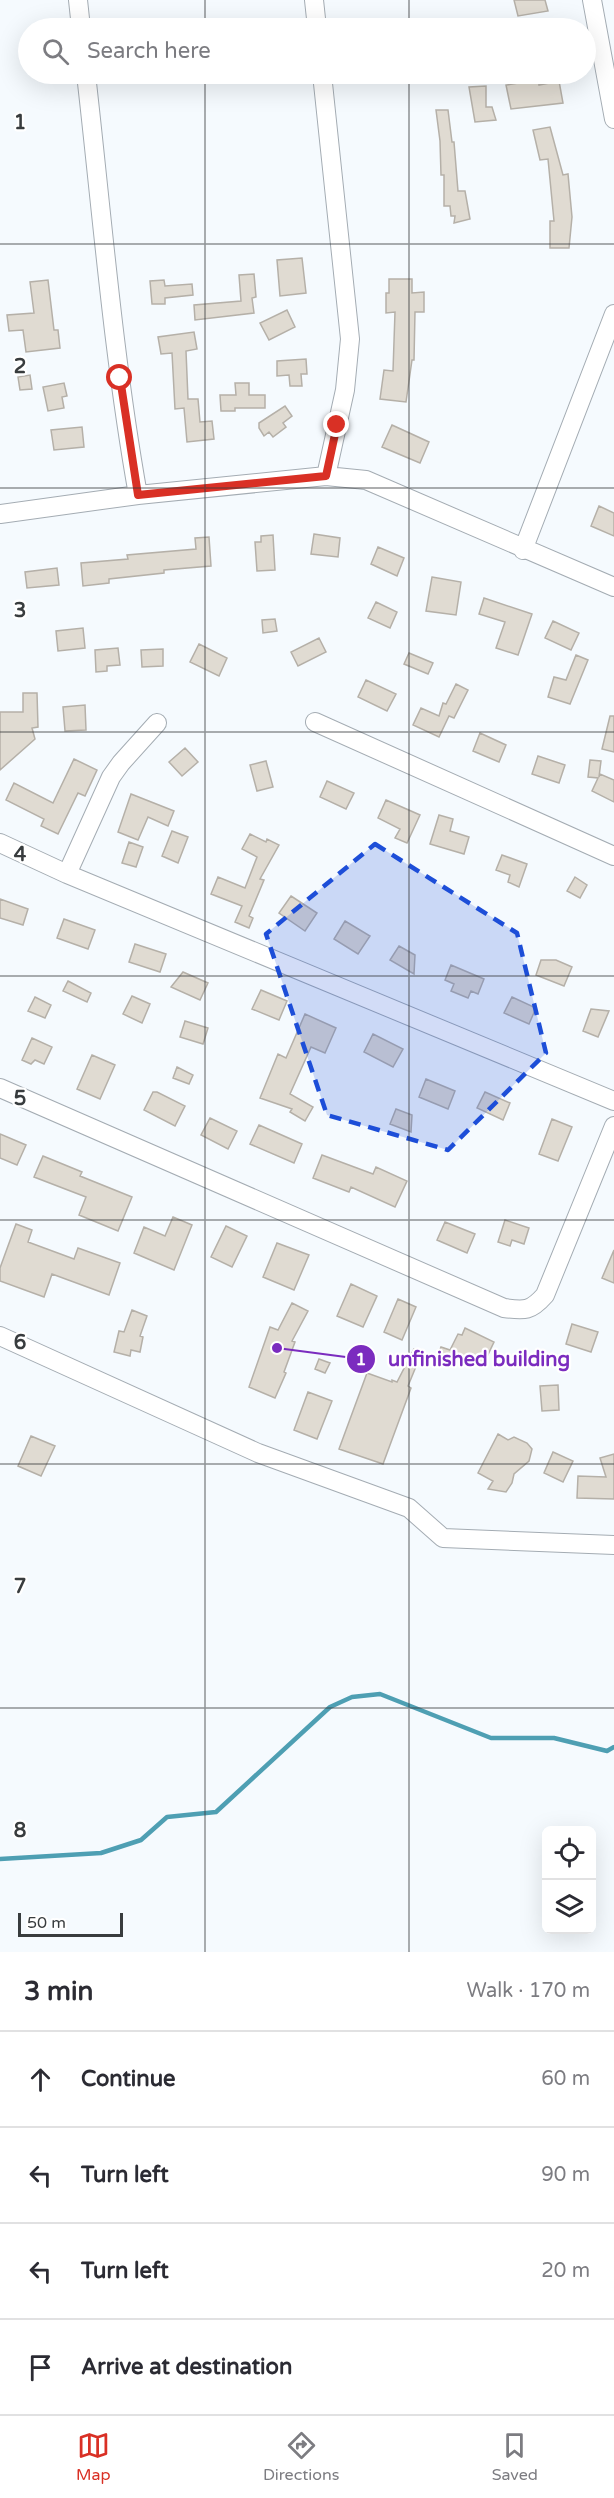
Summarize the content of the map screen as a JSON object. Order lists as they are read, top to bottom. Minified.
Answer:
{"places":["unfinished building"],"scale_bar":"50 m","page":{"search":"Search here","scale":"50 m","heading":["3 min","Walk · 170 m"],"list":[["Continue","60 m"],["Turn left","90 m"],["Turn left","20 m"],"Arrive at destination"],"nav":["Map","Directions","Saved"]},"grid":{"rows":["1","2","3","4","5","6","7","8"]}}
